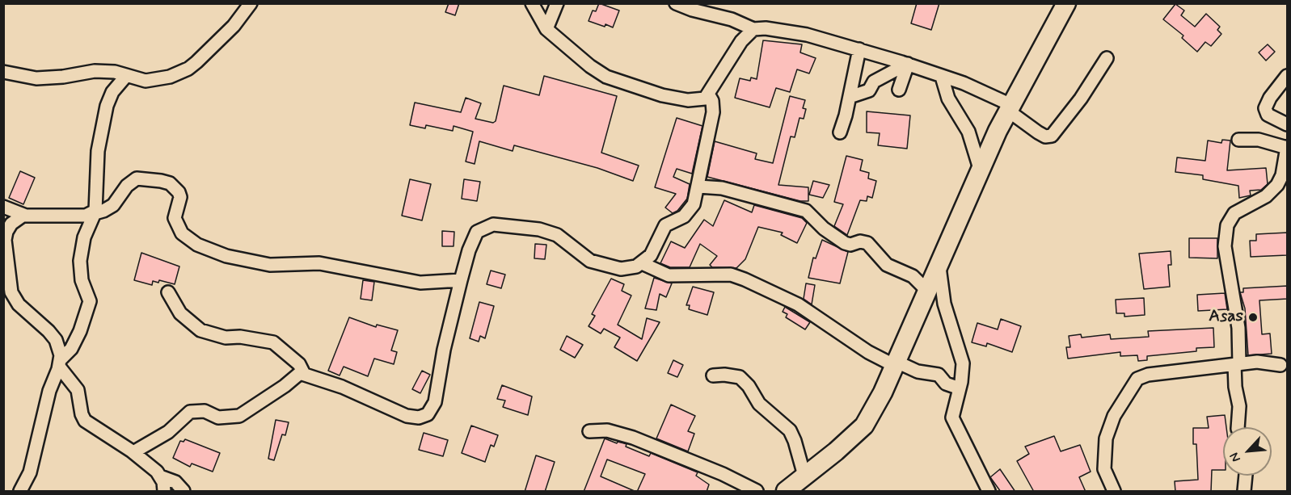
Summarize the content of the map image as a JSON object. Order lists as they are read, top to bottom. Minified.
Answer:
{"places":["Asas"],"north":"bottom left"}
